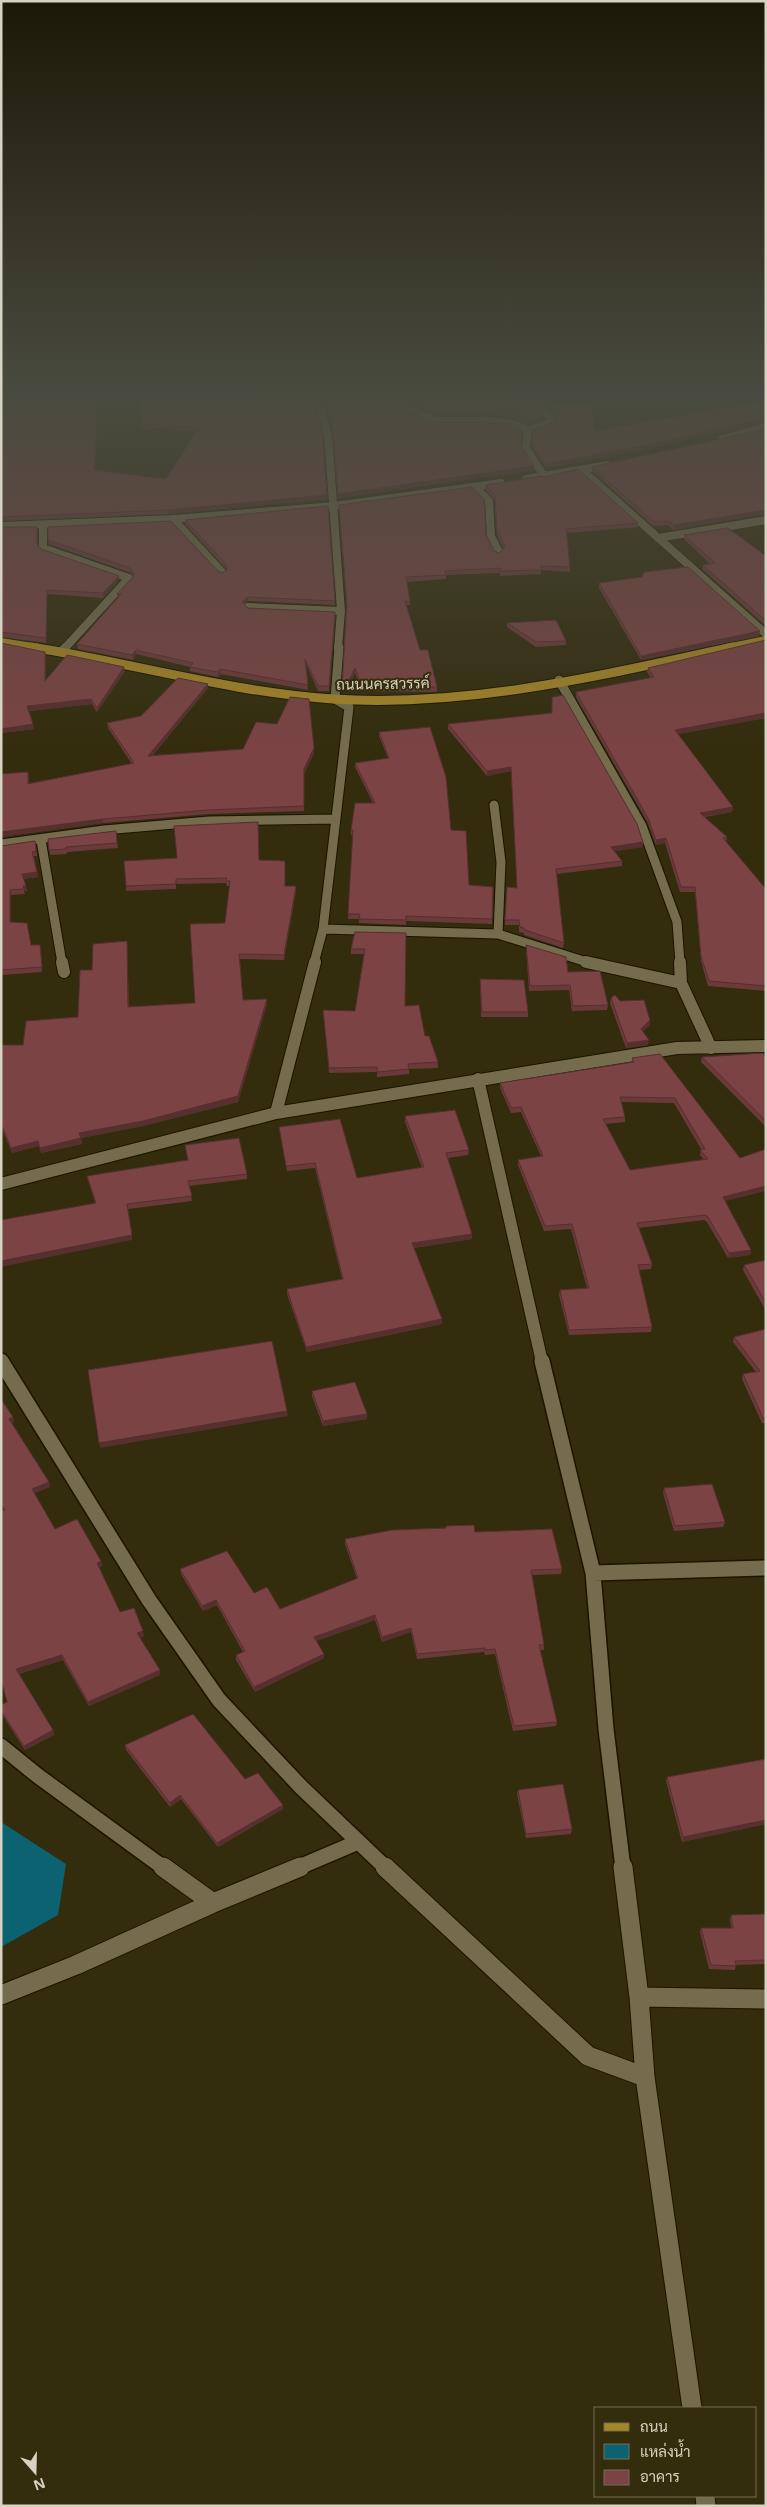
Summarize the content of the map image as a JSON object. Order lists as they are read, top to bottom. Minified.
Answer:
{"streets":{"main road":["ถนนนครสวรรค์"]},"legend":["ถนน","แหล่งน้ำ","อาคาร"],"north":"bottom"}
